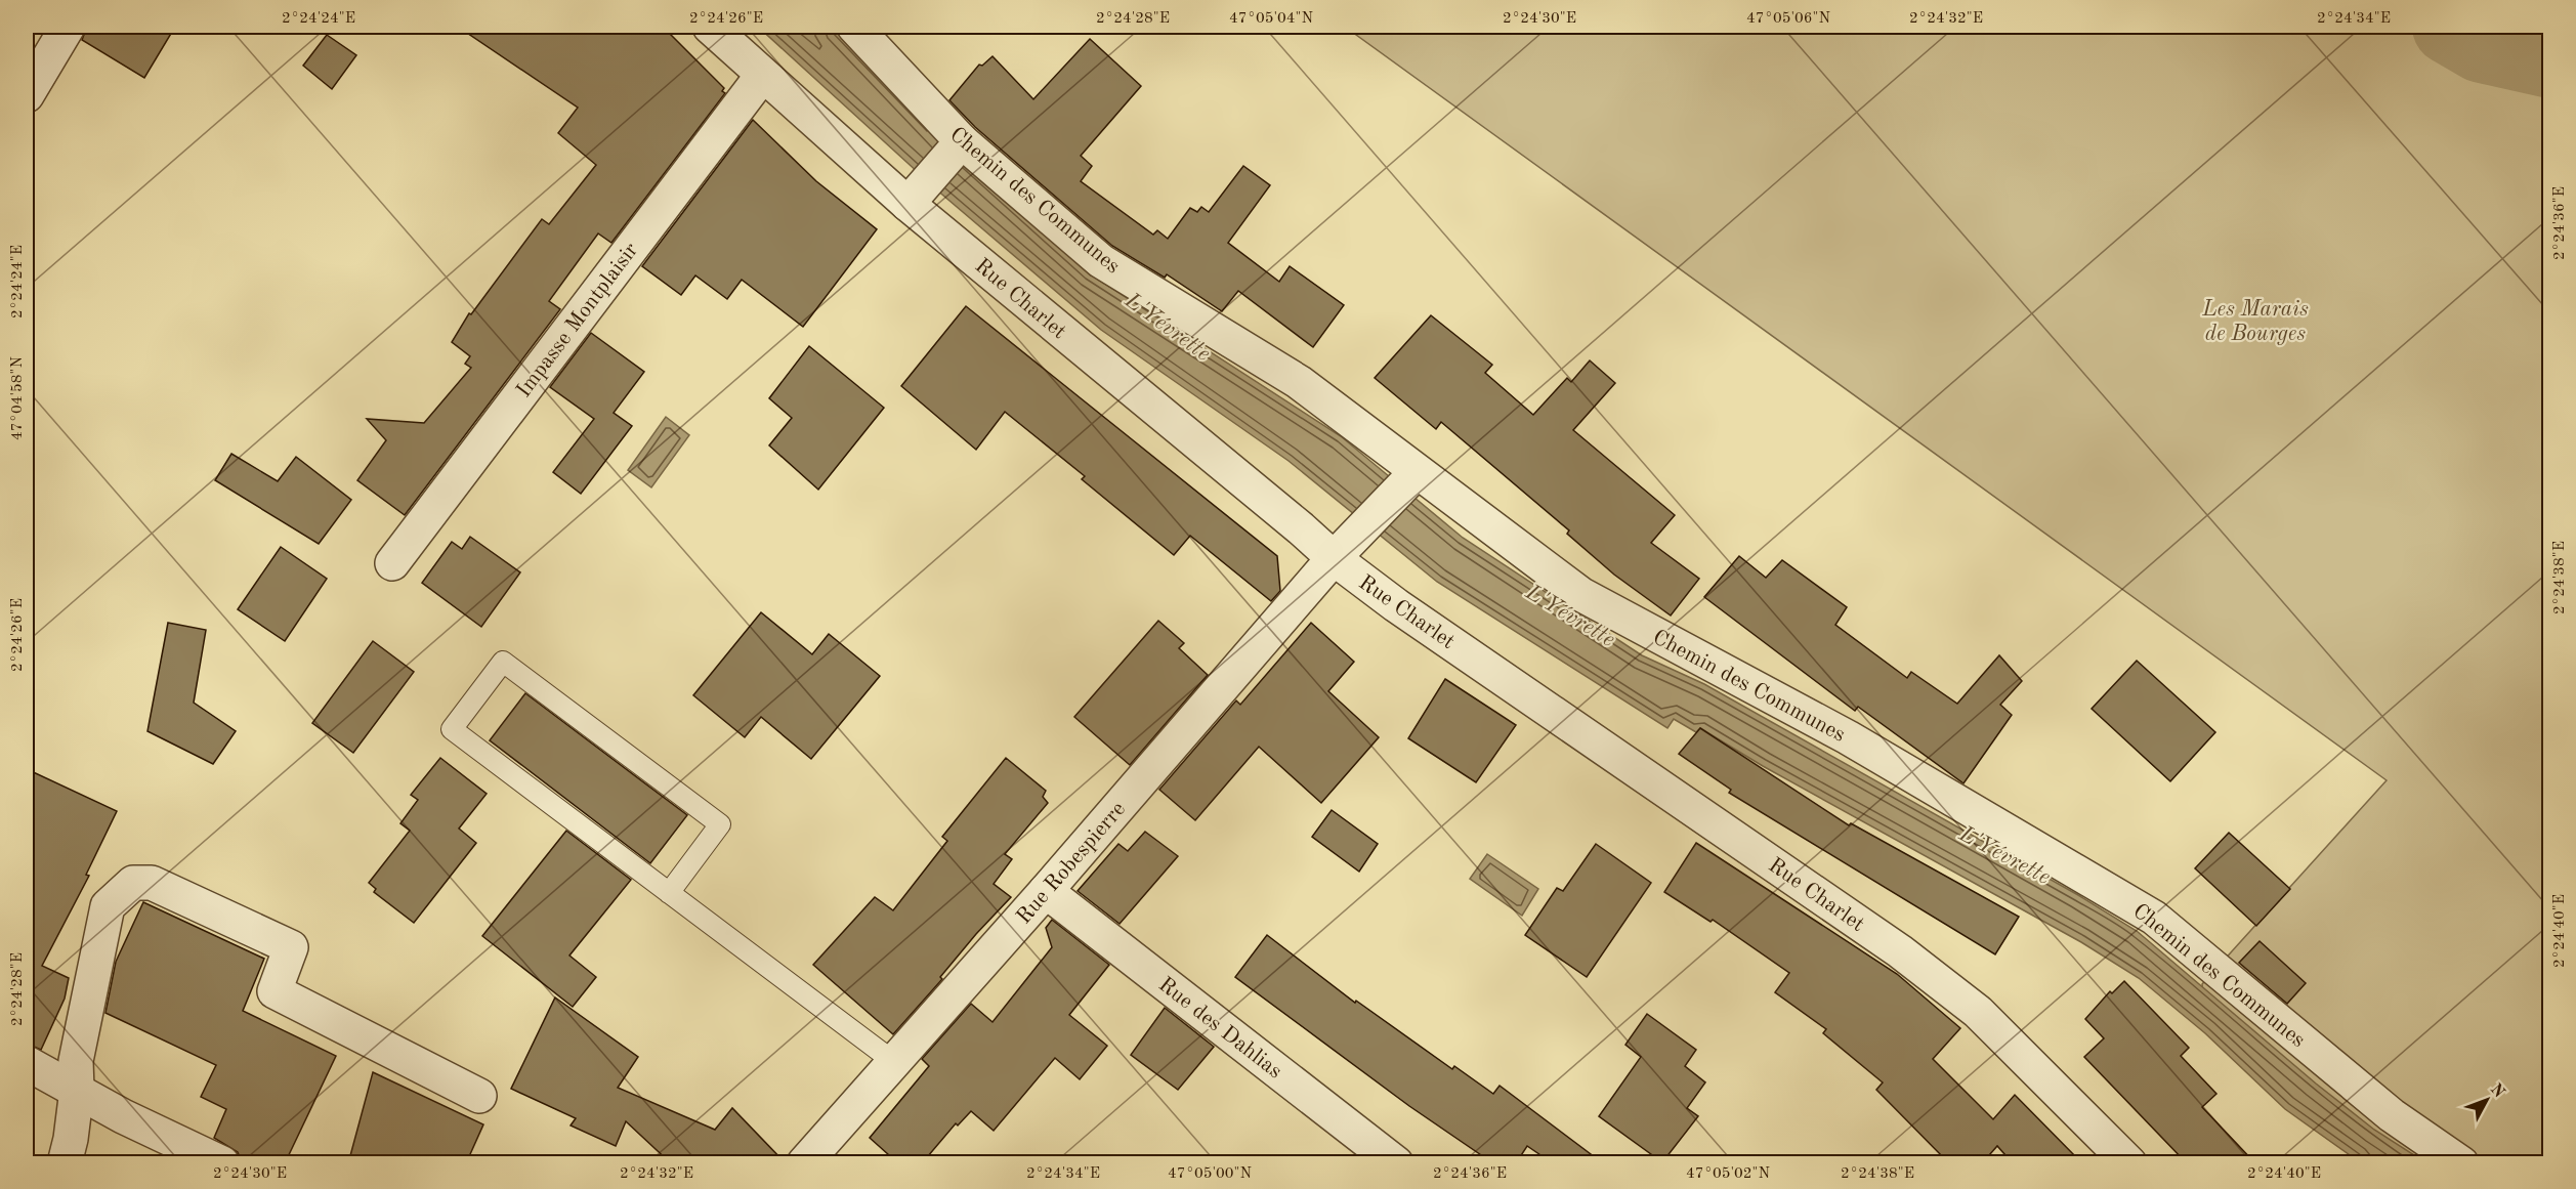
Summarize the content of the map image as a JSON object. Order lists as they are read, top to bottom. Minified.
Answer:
{"streets":{"street":["Chemin des Communes","Rue Charlet","Impasse Montplaisir","Rue Robespierre","Rue des Dahlias"]},"crossings":[["Chemin des Communes","Rue Robespierre"],["Rue Charlet","Impasse Montplaisir"],["Rue Charlet","Rue Robespierre"],["Rue Robespierre","Rue des Dahlias"]],"water":["L'Yévrette"],"parks":["Les Marais de Bourges"],"north":"top right","coordinates":["2°24'24\"E","2°24'26\"E","2°24'28\"E","47°05'04\"N","2°24'30\"E","47°05'06\"N","2°24'32\"E","2°24'34\"E","2°24'36\"E","47°04'58\"N","2°24'38\"E","2°24'40\"E","47°05'00\"N","47°05'02\"N"]}
